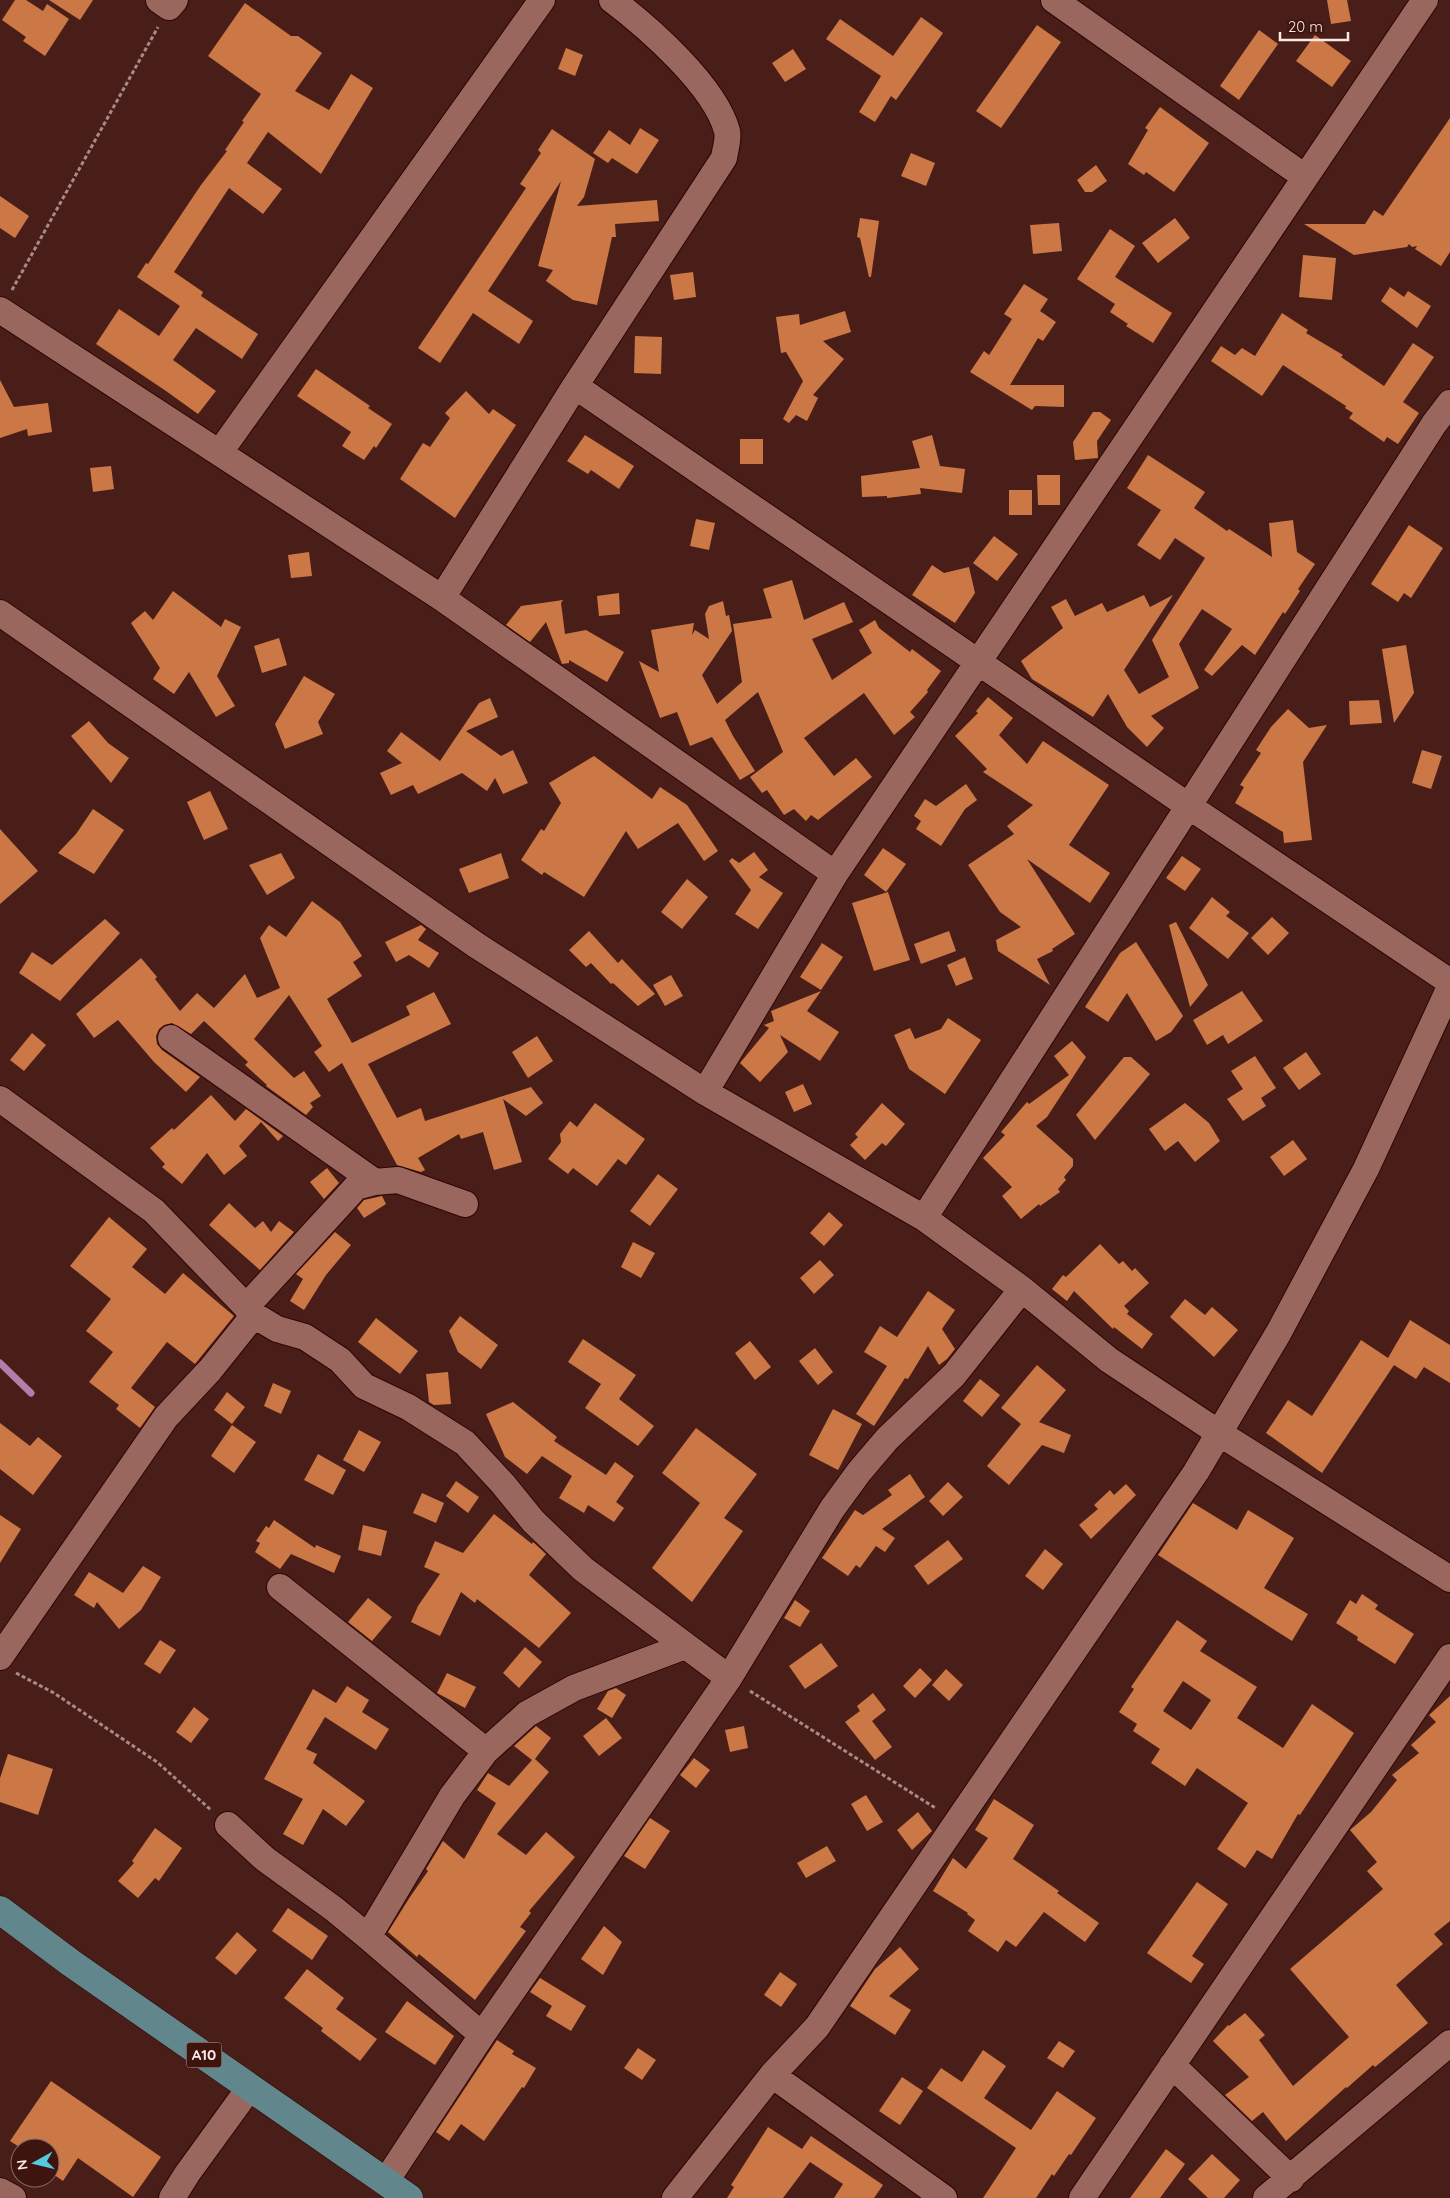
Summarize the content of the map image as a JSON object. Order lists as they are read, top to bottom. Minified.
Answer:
{"streets":{"main road":["A10"]},"scale_bar":"20 m","north":"left"}
